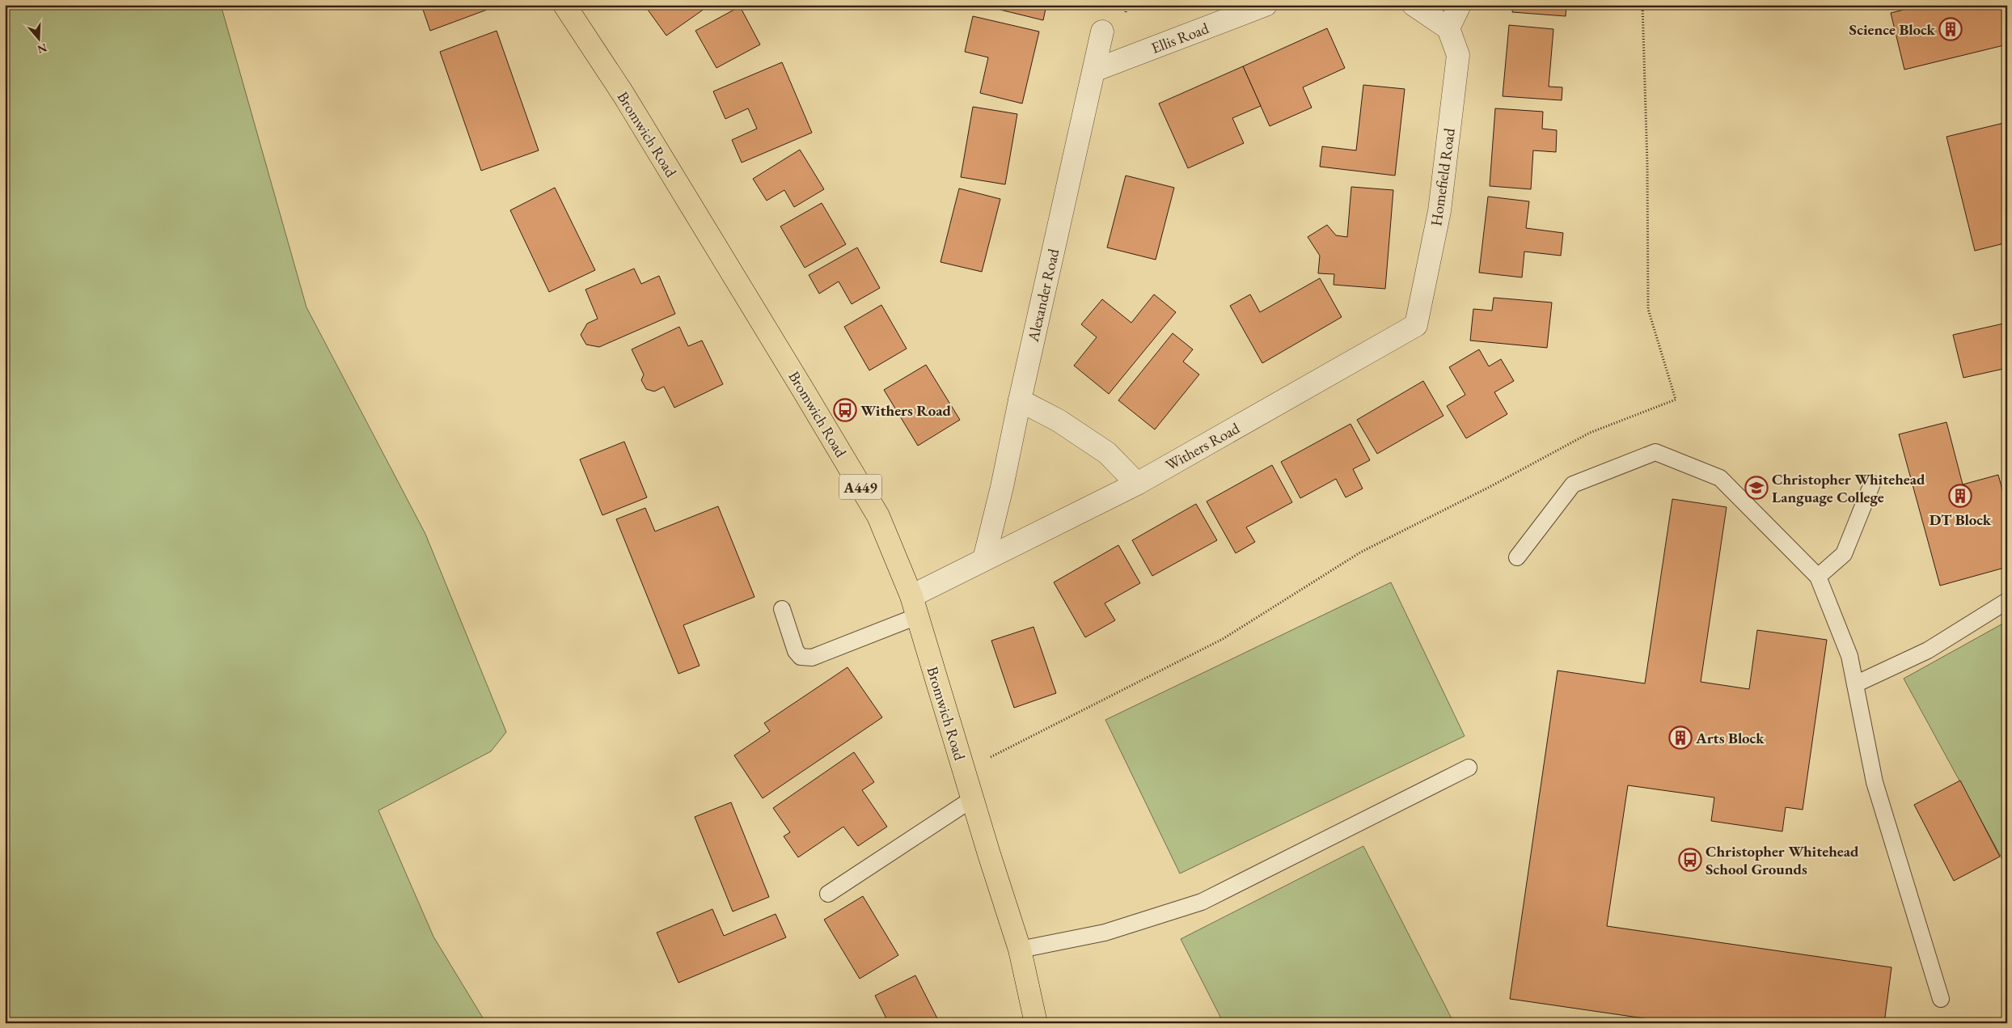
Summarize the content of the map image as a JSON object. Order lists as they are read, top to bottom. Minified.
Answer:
{"streets":{"main road":["Bromwich Road","A449"],"street":["Ellis Road","Homefield Road","Alexander Road","Withers Road"]},"crossings":[["Ellis Road","Alexander Road"],["Bromwich Road","Withers Road"],["Homefield Road","Withers Road"],["Alexander Road","Withers Road"]],"places":{"building":["Science Block","DT Block","Arts Block"],"bus stop":["Withers Road","Christopher Whitehead School Grounds"],"school or university":["Christopher Whitehead Language College"]},"north":"bottom"}
